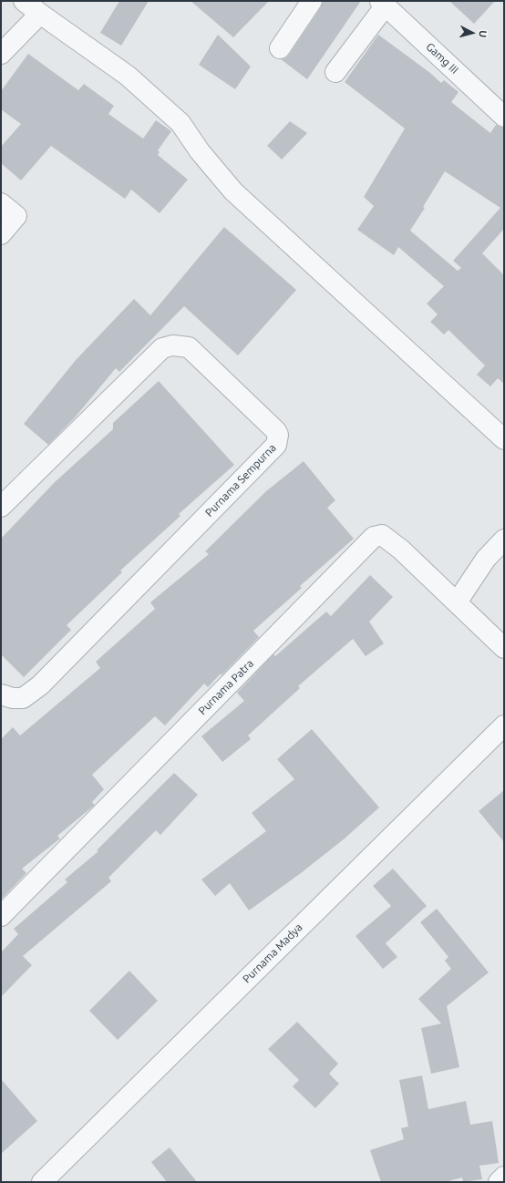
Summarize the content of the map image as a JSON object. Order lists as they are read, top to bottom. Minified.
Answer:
{"streets":{"street":["Gamg III","Purnama Sempurna","Purnama Patra","Purnama Madya"]},"north":"right"}
